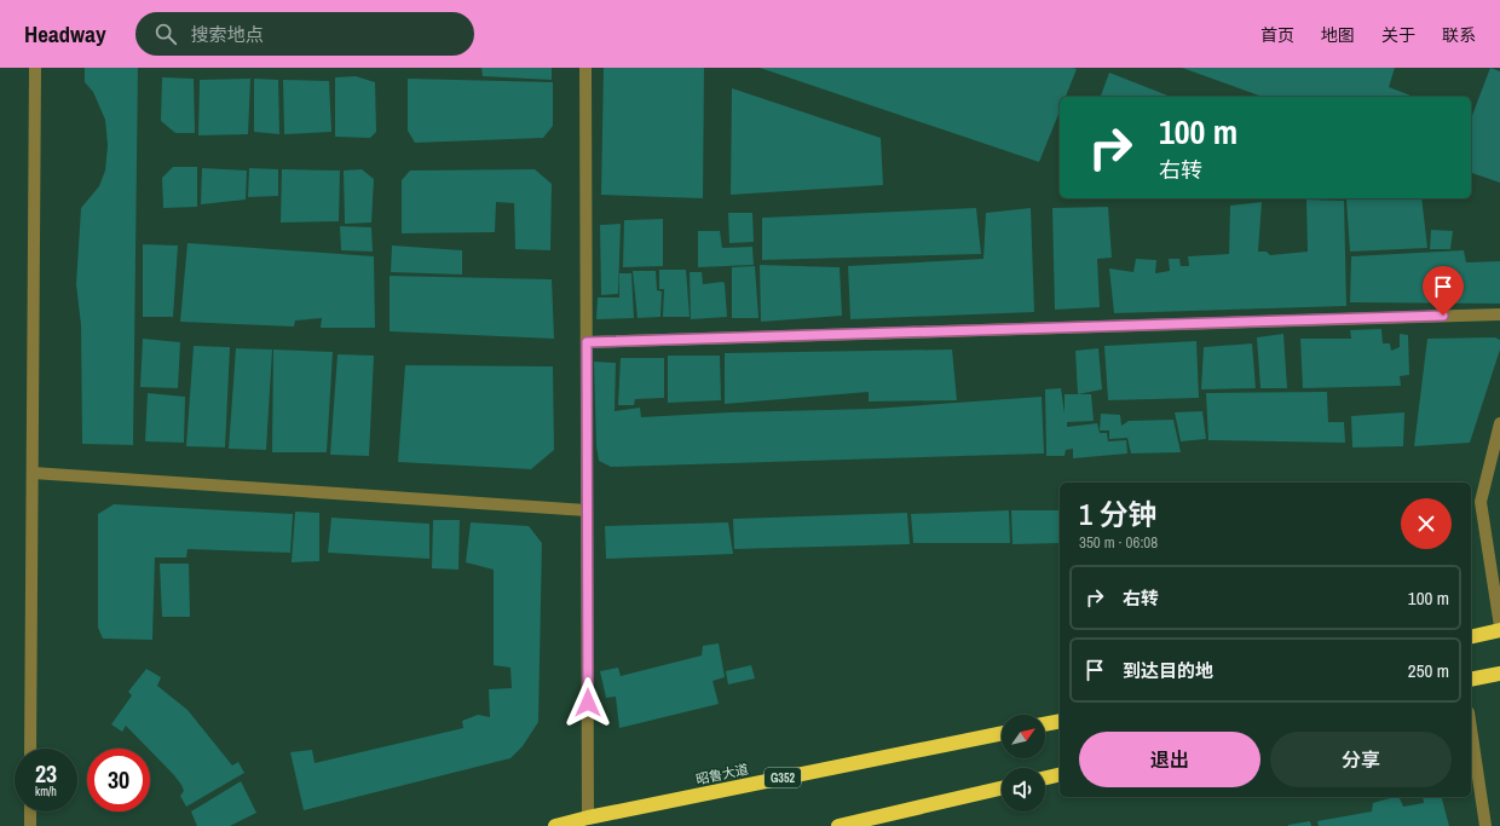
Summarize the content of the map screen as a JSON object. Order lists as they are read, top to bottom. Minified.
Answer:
{"streets":{"highway":["昭鲁大道","G352"]},"north":"top right","page":{"header":"Headway","search":"搜索地点","nav":["首页","地图","关于","联系"],"turn":["100 m","右转"],"heading":["1 分钟","350 m · 06:08"],"list":[{"name":"右转","value":"100 m"},{"name":"到达目的地","value":"250 m"}],"buttons":["退出","分享"],"speed":"23 km/h","limit":"30"}}
